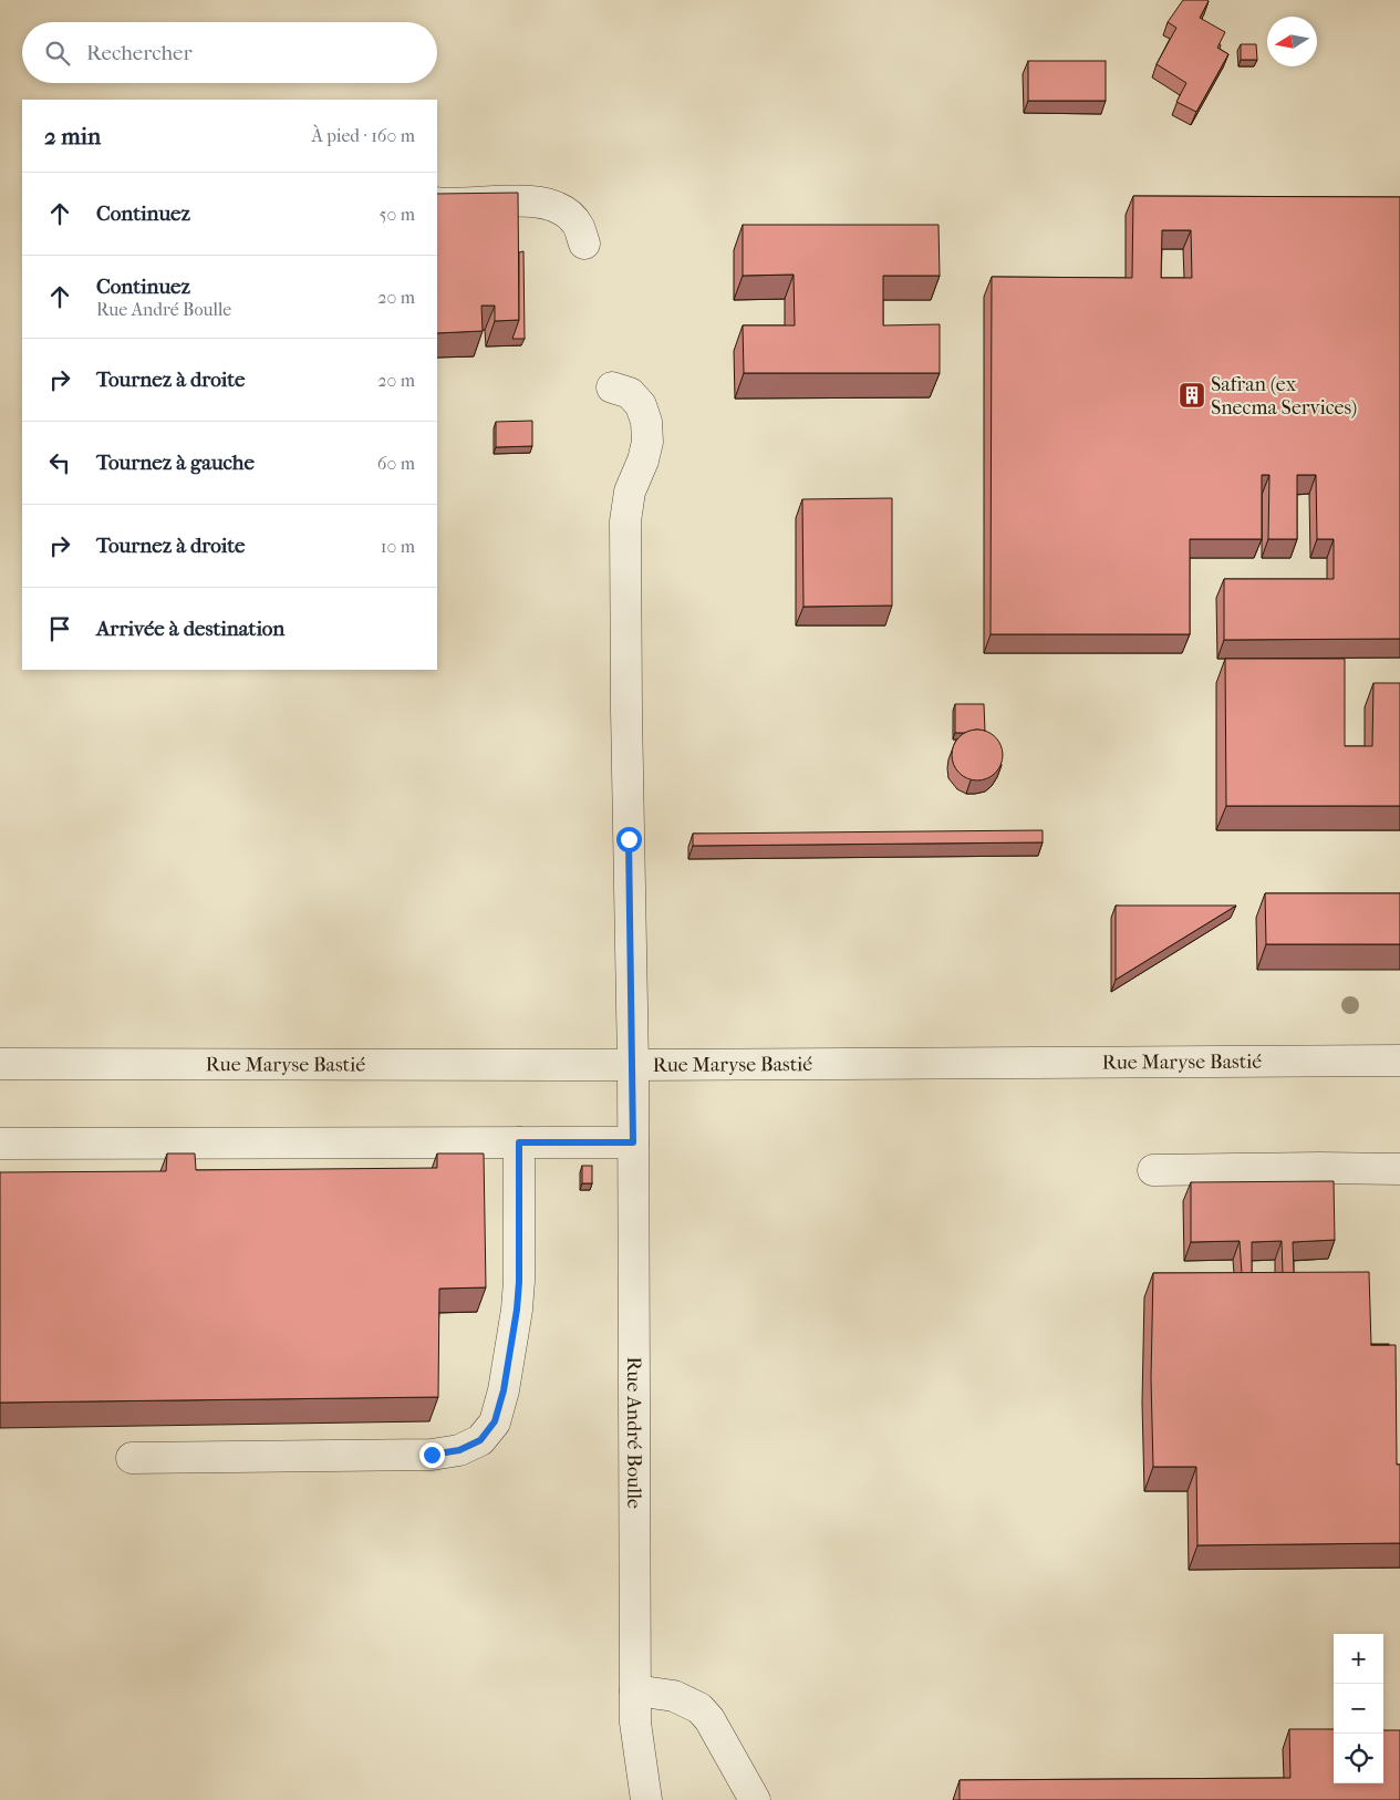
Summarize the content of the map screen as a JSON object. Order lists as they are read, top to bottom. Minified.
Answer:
{"streets":{"street":["Rue Maryse Bastié","Rue André Boulle"]},"crossings":[["Rue Maryse Bastié","Rue André Boulle"]],"places":{"building":["Safran (ex Snecma Services)"]},"north":"left","page":{"search":"Rechercher","heading":["2 min","À pied · 160 m"],"list":[["Continuez","50 m"],["Continuez","Rue André Boulle","20 m"],["Tournez à droite","20 m"],["Tournez à gauche","60 m"],["Tournez à droite","10 m"],"Arrivée à destination"],"map_buttons":["+","−"]}}
